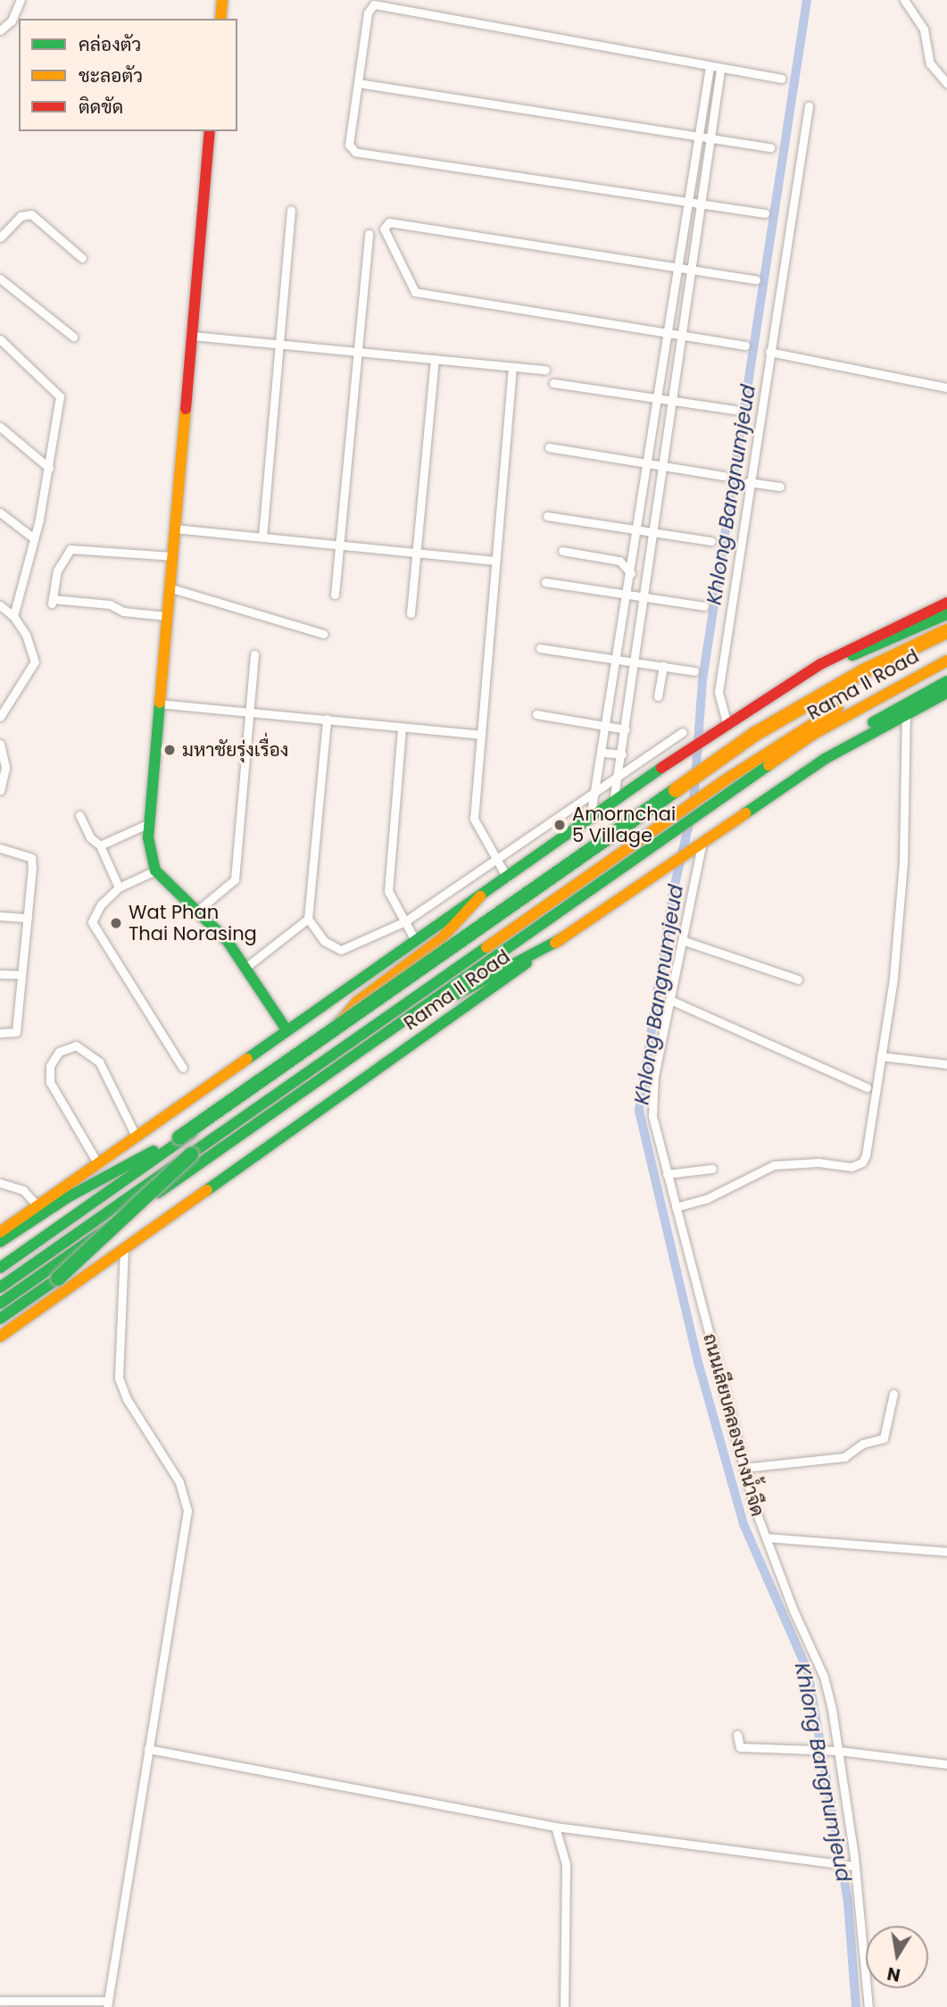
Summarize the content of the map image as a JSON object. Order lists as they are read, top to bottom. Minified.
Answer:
{"streets":{"main road":["Rama II Road"],"street":["ถนนเลียบคลองบางน้ำจืด"]},"crossings":[["Rama II Road","ถนนเลียบคลองบางน้ำจืด"]],"water":["Khlong Bangnumjeud"],"places":["มหาชัยรุ่งเรื่อง","Amornchai 5 Village","Wat Phan Thai Norasing"],"legend":["คล่องตัว","ชะลอตัว","ติดขัด"],"north":"bottom"}
